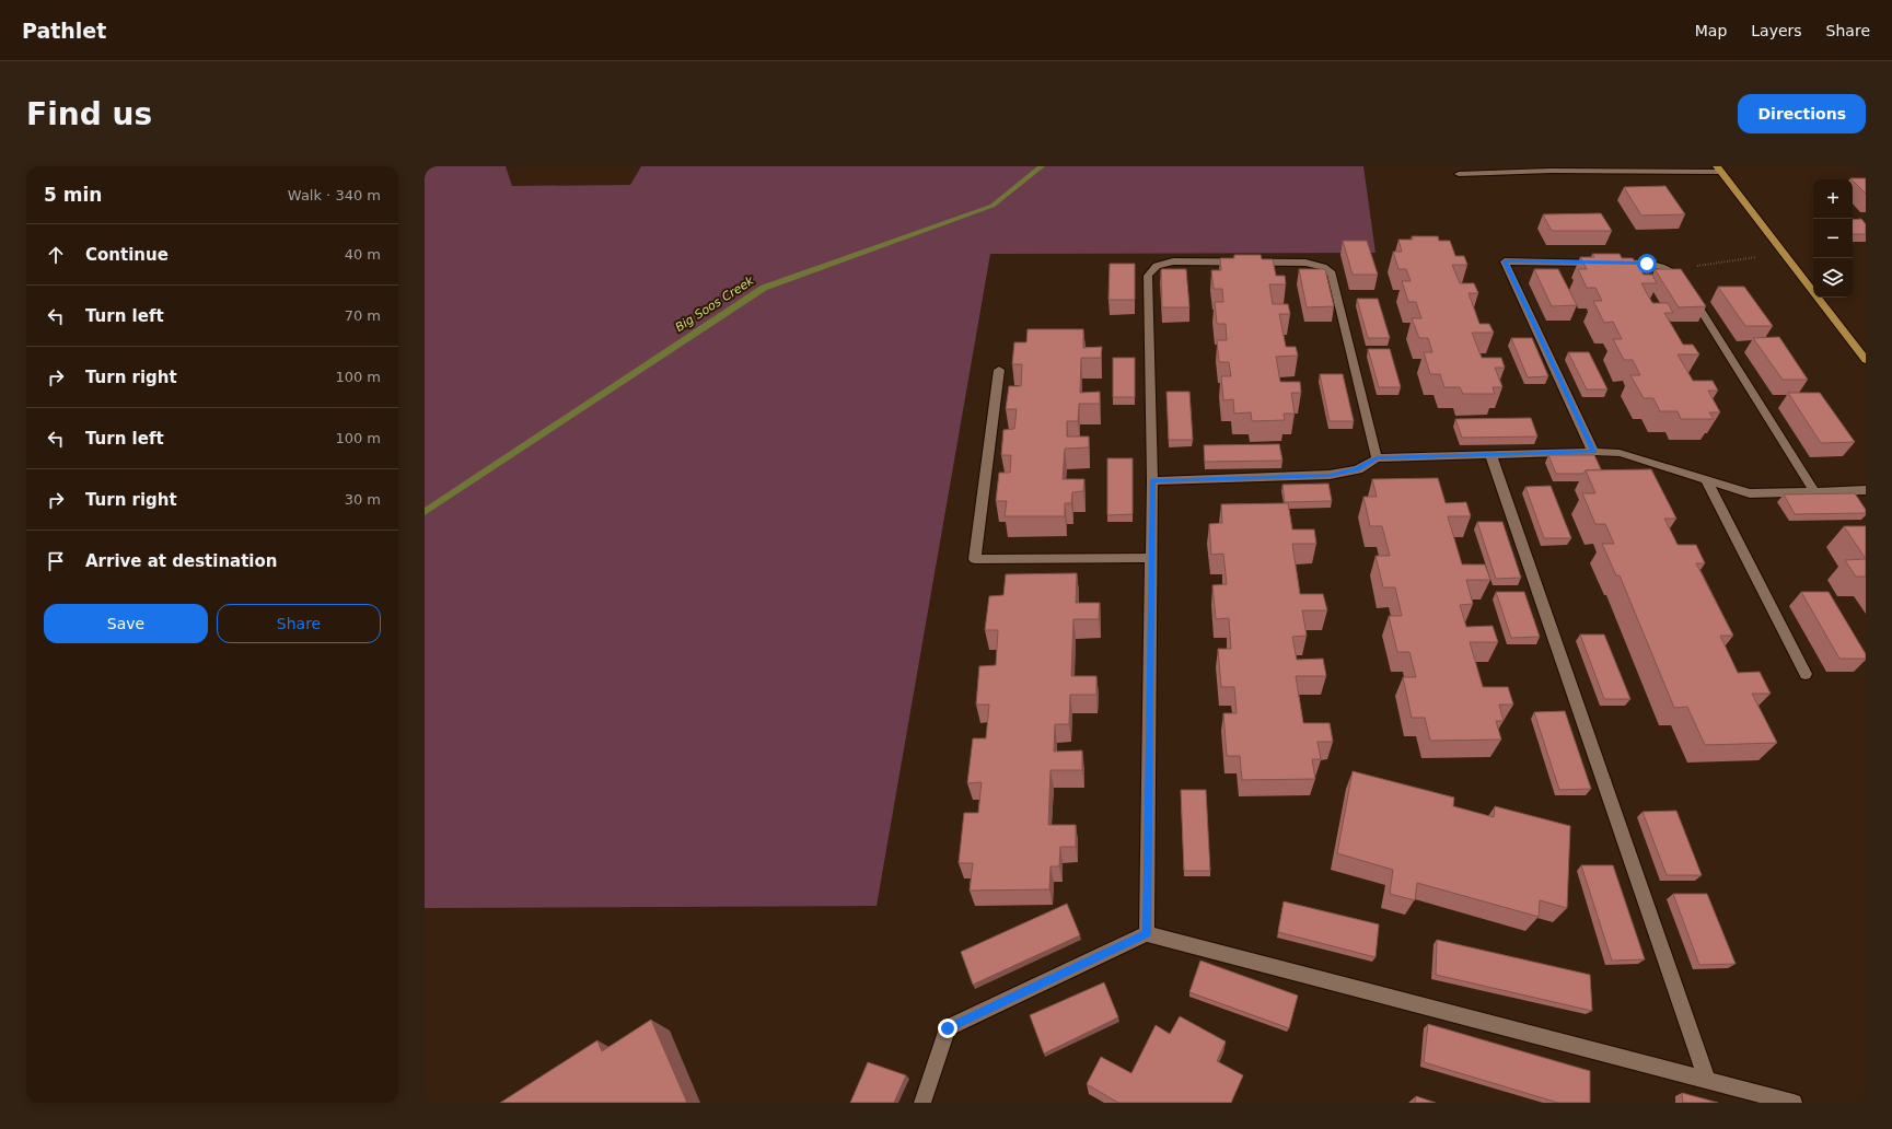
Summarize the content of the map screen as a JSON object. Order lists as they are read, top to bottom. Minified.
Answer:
{"water":["Big Soos Creek"],"page":{"header":"Pathlet","nav":["Map","Layers","Share"],"buttons":["Directions",["Save","Share"]],"title":"Find us","heading":["5 min","Walk · 340 m"],"map_buttons":["+","−"],"list":[["Continue","40 m"],["Turn left","70 m"],["Turn right","100 m"],["Turn left","100 m"],["Turn right","30 m"],"Arrive at destination"]}}
